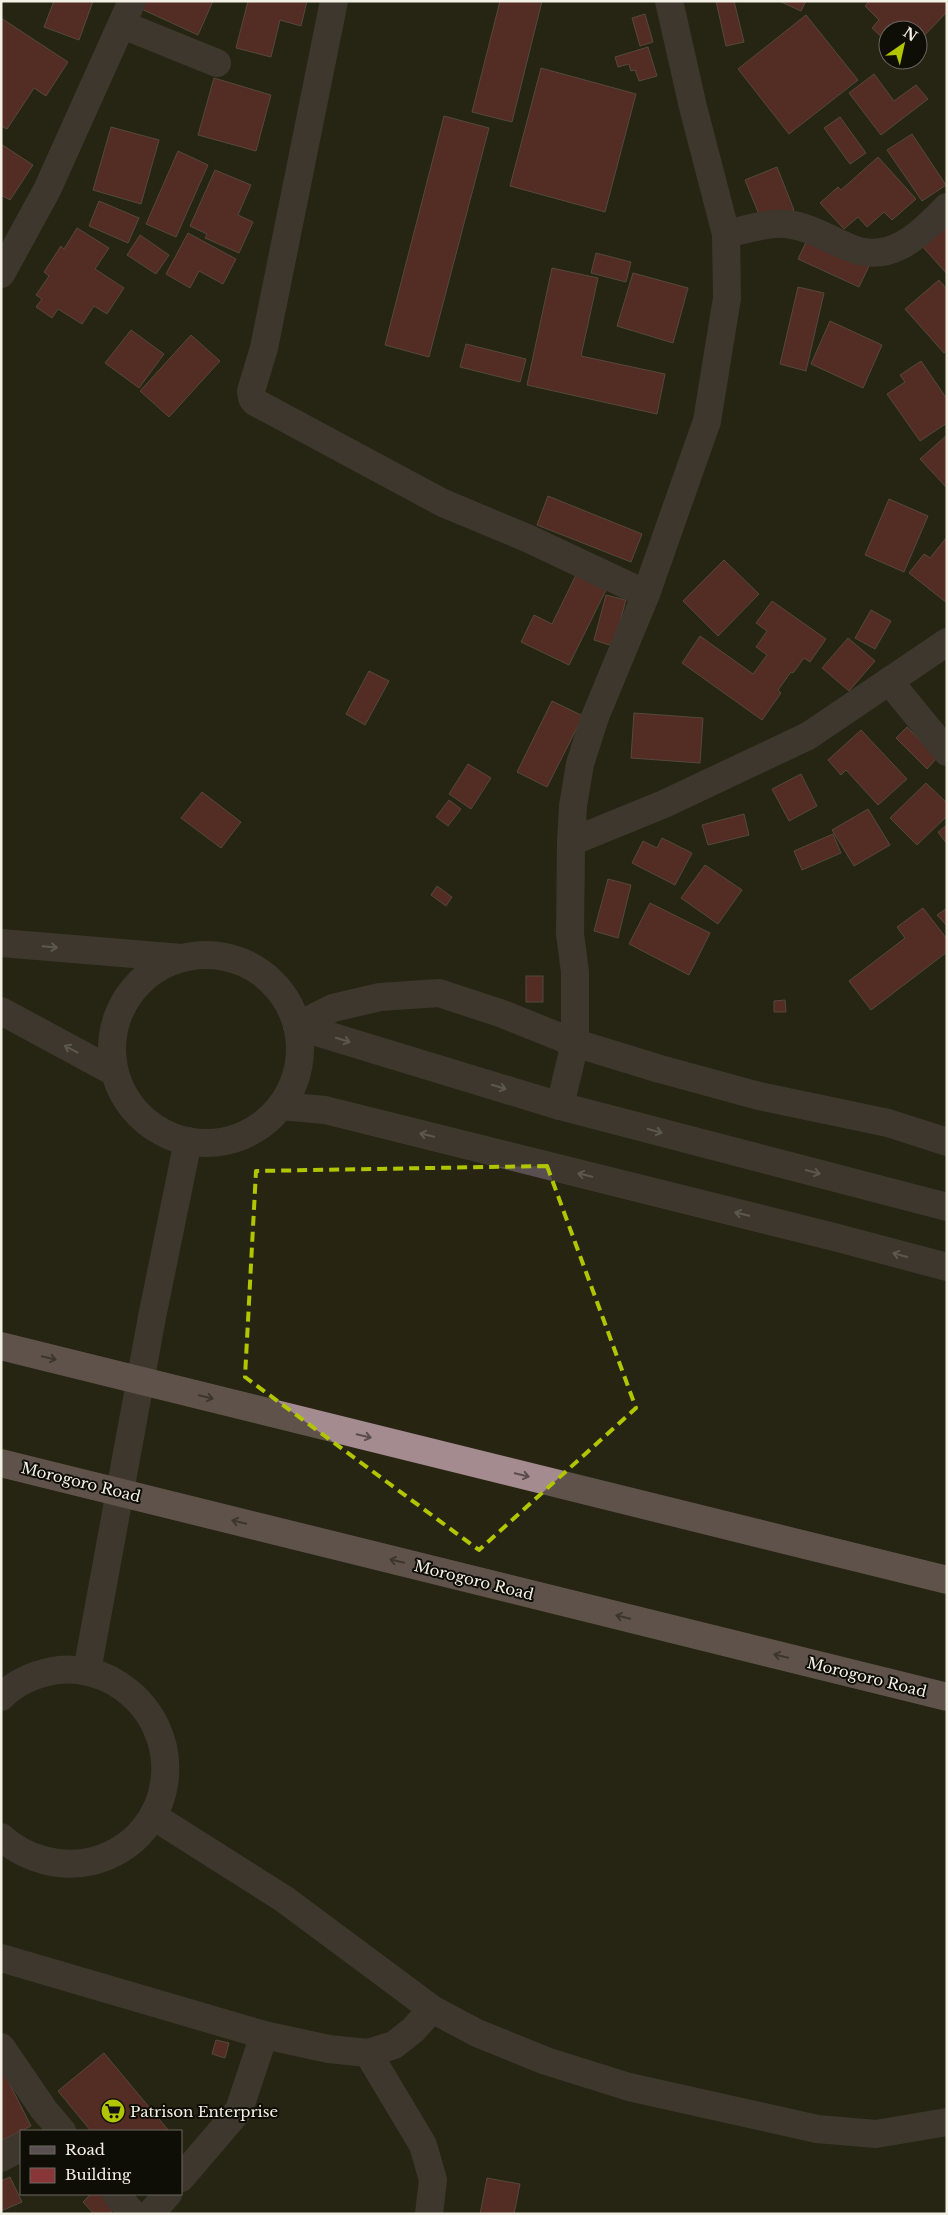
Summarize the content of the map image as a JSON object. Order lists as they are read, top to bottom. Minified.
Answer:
{"streets":{"highway":["Morogoro Road"]},"places":{"supermarket":["Patrison Enterprise"]},"legend":["Road","Building"],"north":"top right"}
